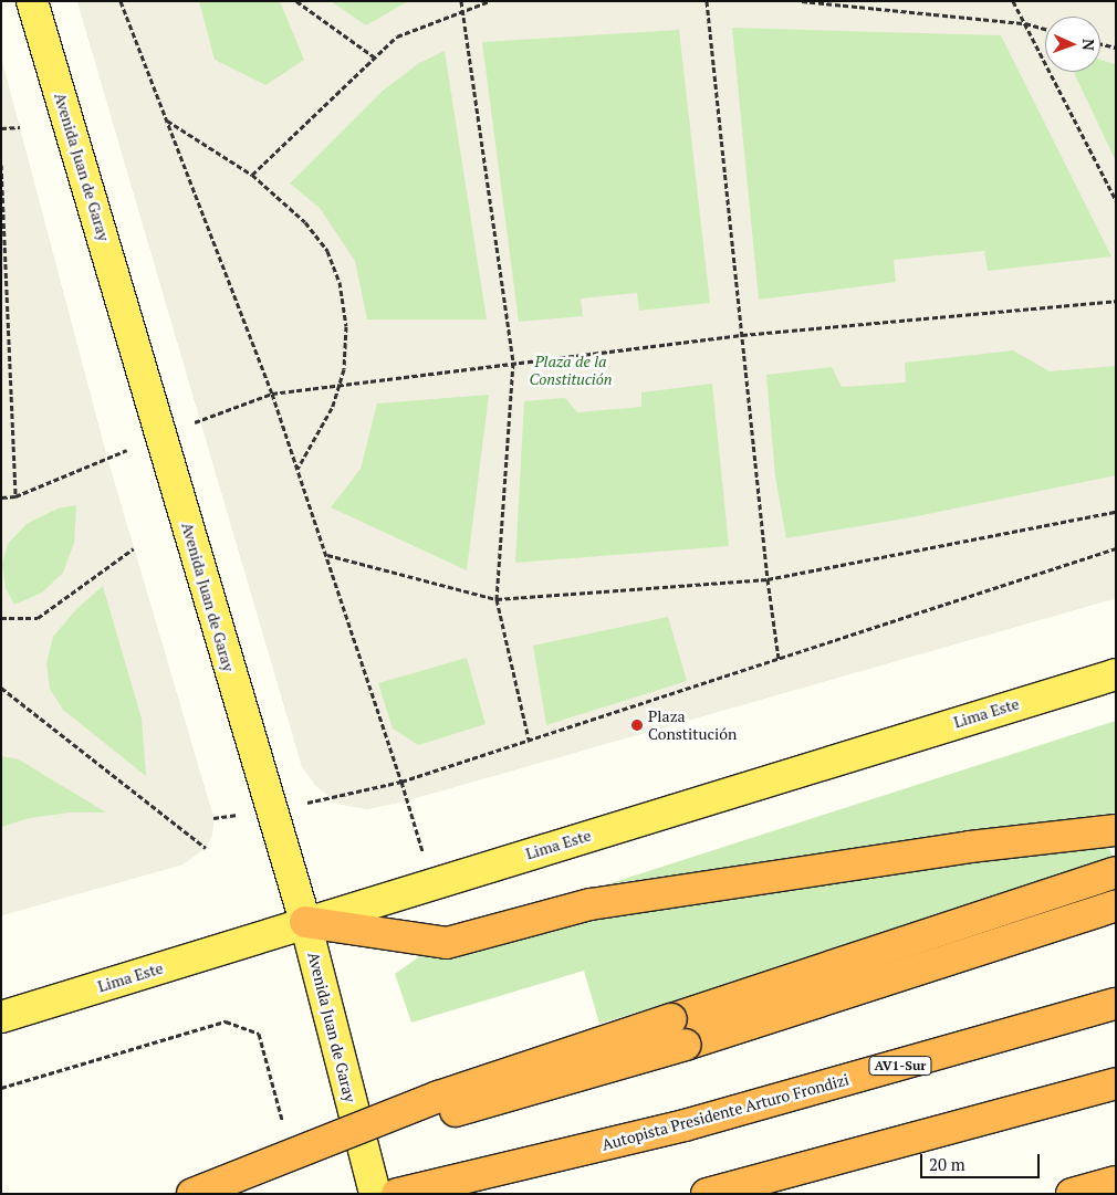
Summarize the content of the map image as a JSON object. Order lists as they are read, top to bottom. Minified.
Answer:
{"streets":{"highway":["AV1-Sur","Autopista Presidente Arturo Frondizi"],"main road":["Avenida Juan de Garay","Lima Este"]},"crossings":[["Avenida Juan de Garay","Lima Este"]],"parks":["Plaza de la Constitución"],"places":["Plaza Constitución"],"scale_bar":"20 m","north":"right"}
